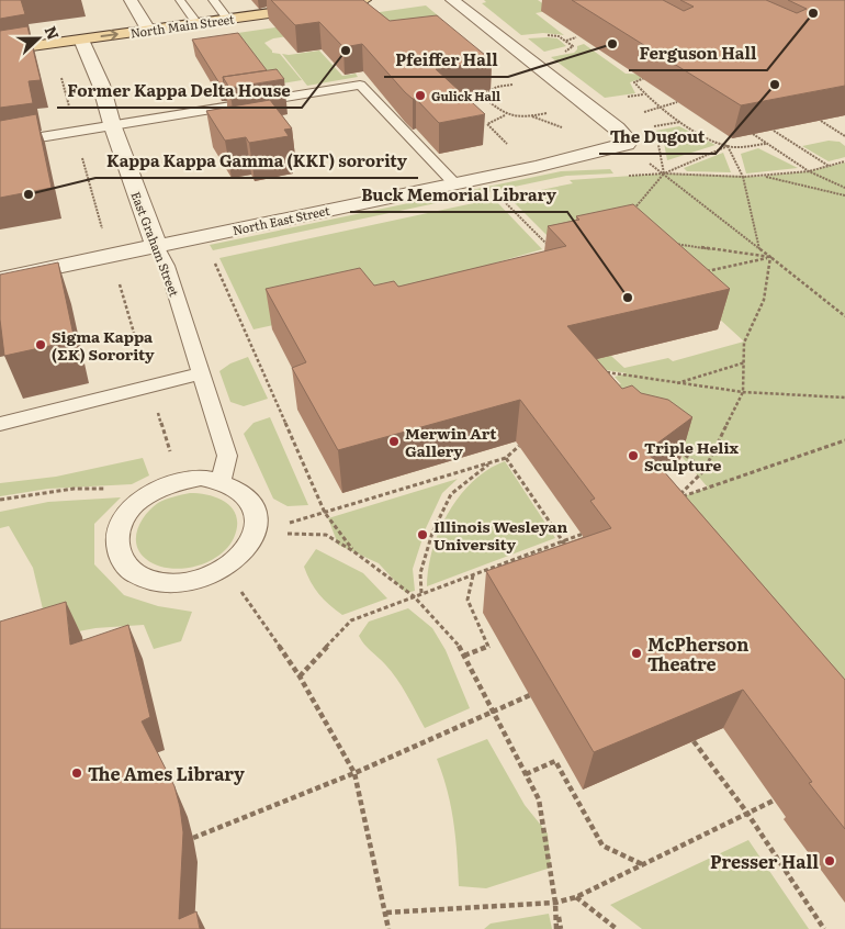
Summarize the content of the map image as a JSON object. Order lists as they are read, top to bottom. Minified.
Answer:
{"streets":{"main road":["North Main Street"],"street":["North East Street","East Graham Street"]},"crossings":[["North Main Street","East Graham Street"],["North East Street","East Graham Street"]],"places":["Ferguson Hall","Pfeiffer Hall","Former Kappa Delta House","The Dugout","Gulick Hall","Kappa Kappa Gamma (ΚΚΓ) sorority","Buck Memorial Library","Sigma Kappa (ΣΚ) Sorority","Merwin Art Gallery","Triple Helix Sculpture","Illinois Wesleyan University","McPherson Theatre","The Ames Library","Presser Hall"],"north":"right"}
